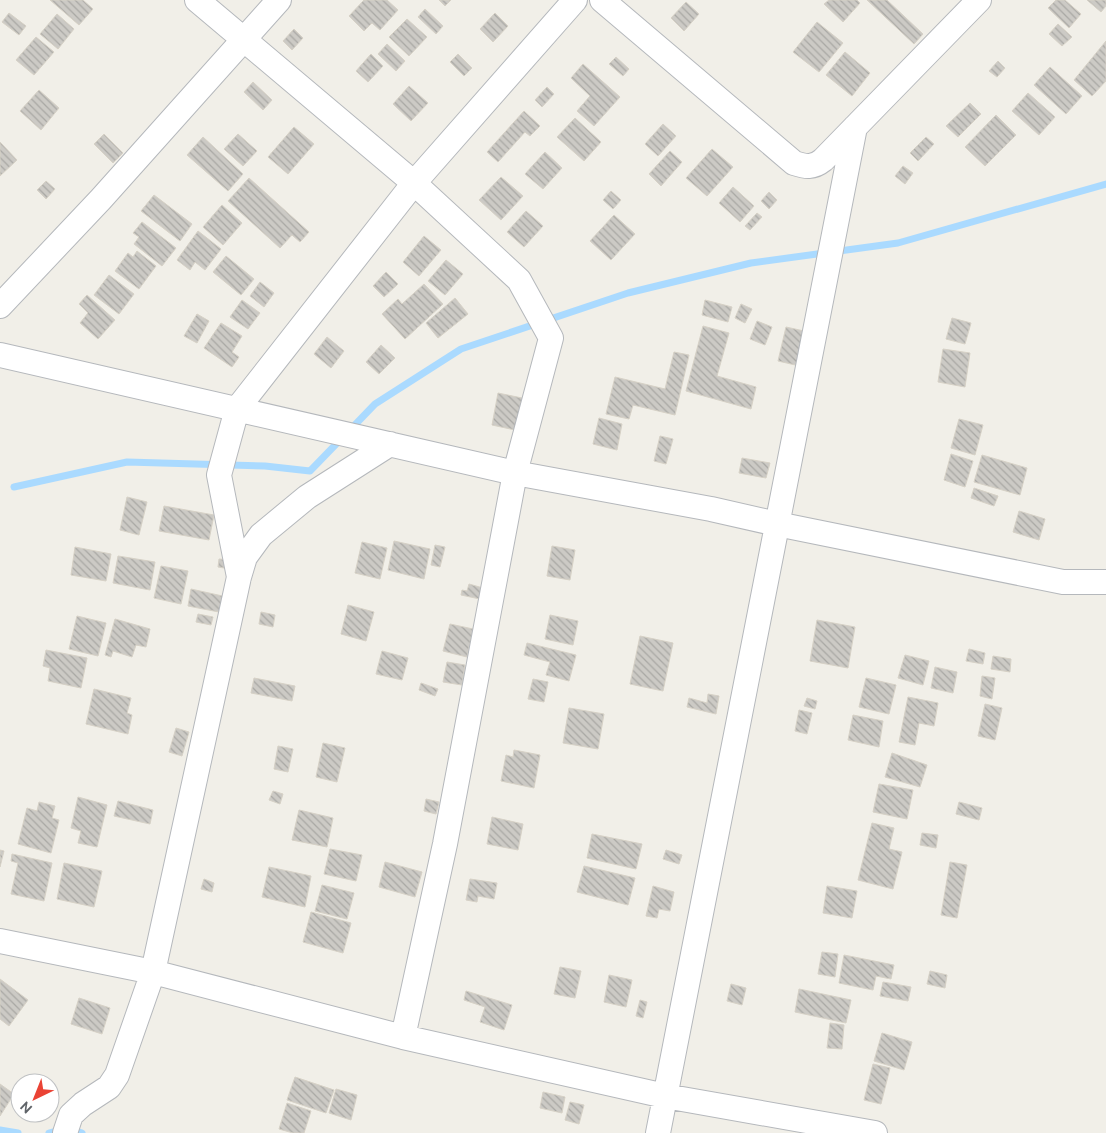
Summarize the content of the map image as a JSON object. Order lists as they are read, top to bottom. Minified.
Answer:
{"north":"bottom left"}
